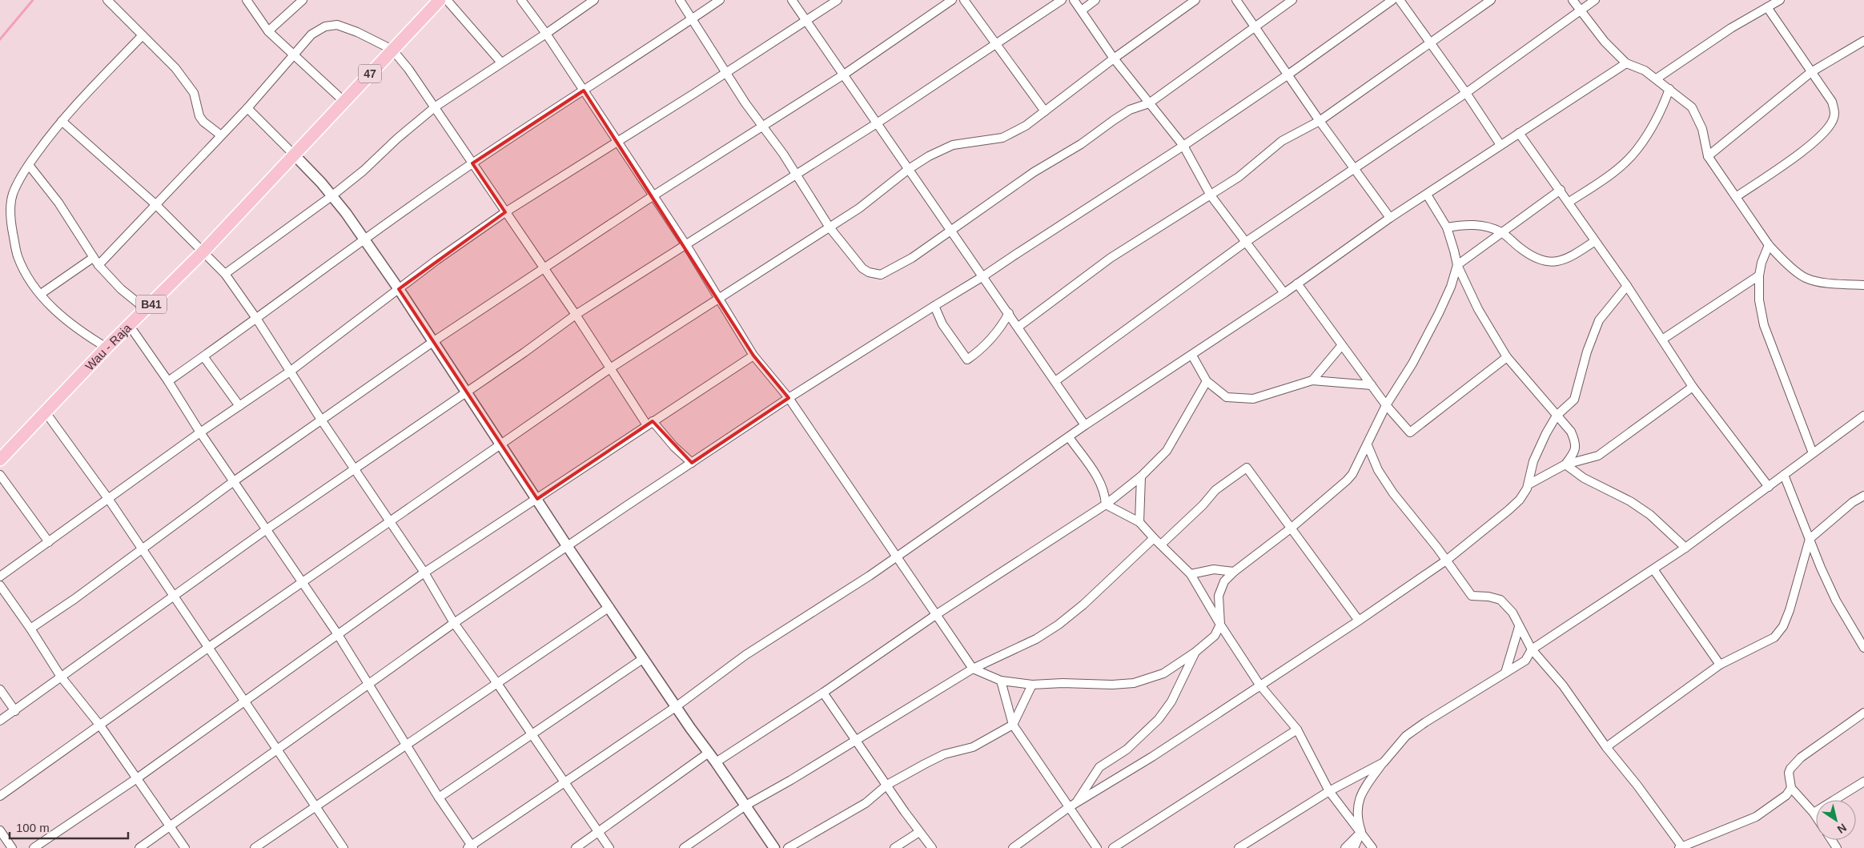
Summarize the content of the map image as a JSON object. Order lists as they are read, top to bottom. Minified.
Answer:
{"streets":{"main road":["47","B41","Wau - Raja"]},"crossings":[["47","Wau - Raja"]],"scale_bar":"100 m","north":"bottom right"}
